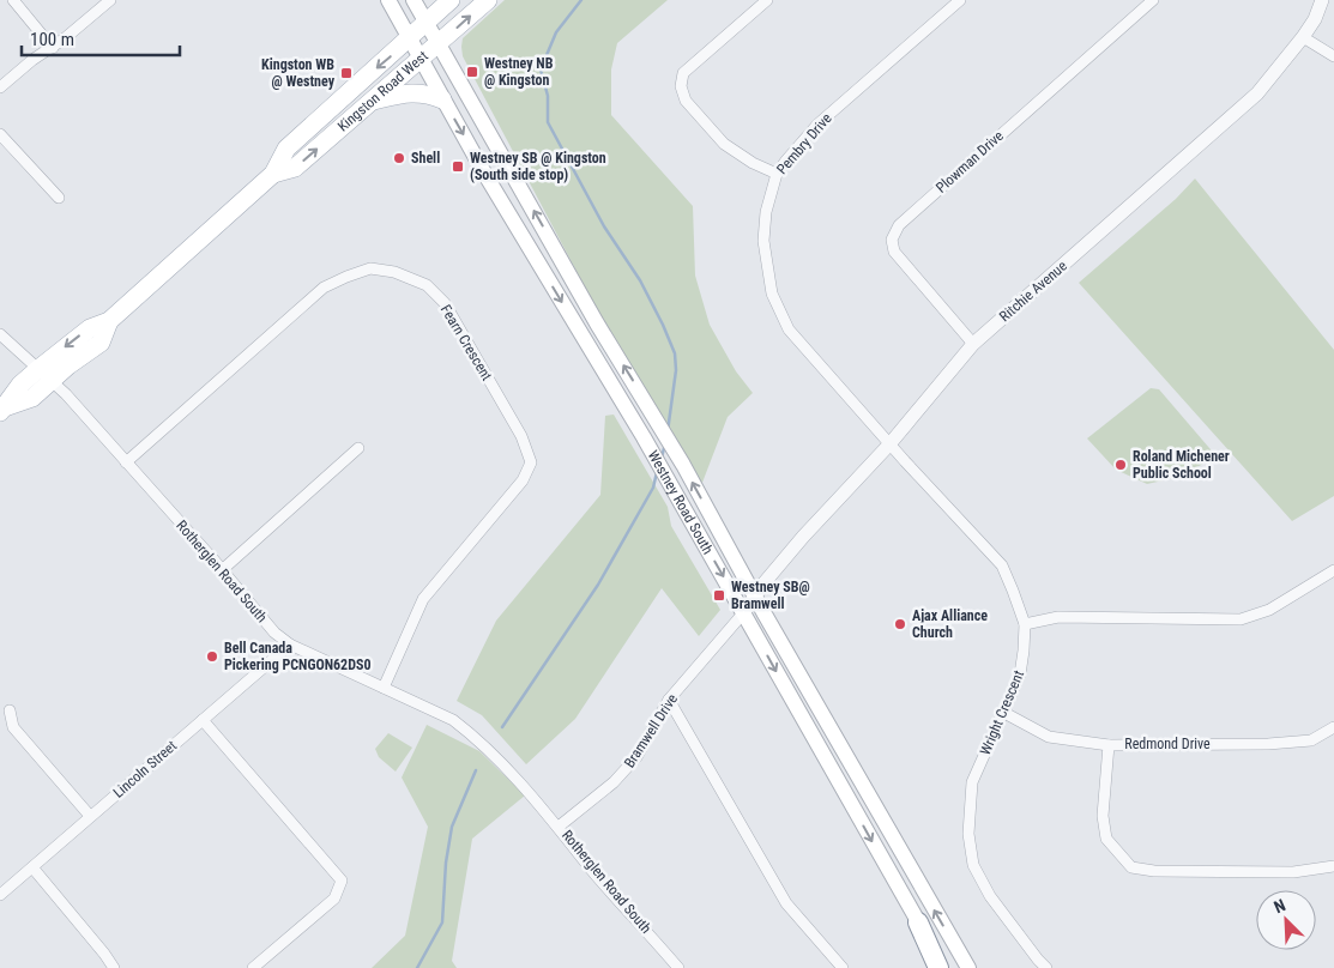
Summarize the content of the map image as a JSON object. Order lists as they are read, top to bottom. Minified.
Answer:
{"streets":{"main road":["Kingston Road West","Westney Road South"],"street":["Pembry Drive","Plowman Drive","Ritchie Avenue","Fearn Crescent","Rotherglen Road South","Wright Crescent","Bramwell Drive","Redmond Drive","Lincoln Street"]},"crossings":[["Kingston Road West","Westney Road South"],["Kingston Road West","Rotherglen Road South"],["Pembry Drive","Ritchie Avenue"],["Pembry Drive","Wright Crescent"],["Plowman Drive","Ritchie Avenue"],["Ritchie Avenue","Westney Road South"],["Ritchie Avenue","Wright Crescent"],["Ritchie Avenue","Bramwell Drive"],["Fearn Crescent","Rotherglen Road South"],["Westney Road South","Bramwell Drive"],["Rotherglen Road South","Bramwell Drive"],["Rotherglen Road South","Lincoln Street"],["Wright Crescent","Redmond Drive"]],"places":{"transit":["Westney NB @ Kingston","Kingston WB @ Westney","Westney SB @ Kingston (South side stop)","Westney SB@ Bramwell"],"other":["Shell","Roland Michener Public School","Ajax Alliance Church","Bell Canada Pickering PCNGON62DS0"]},"scale_bar":"100 m","north":"top left"}
